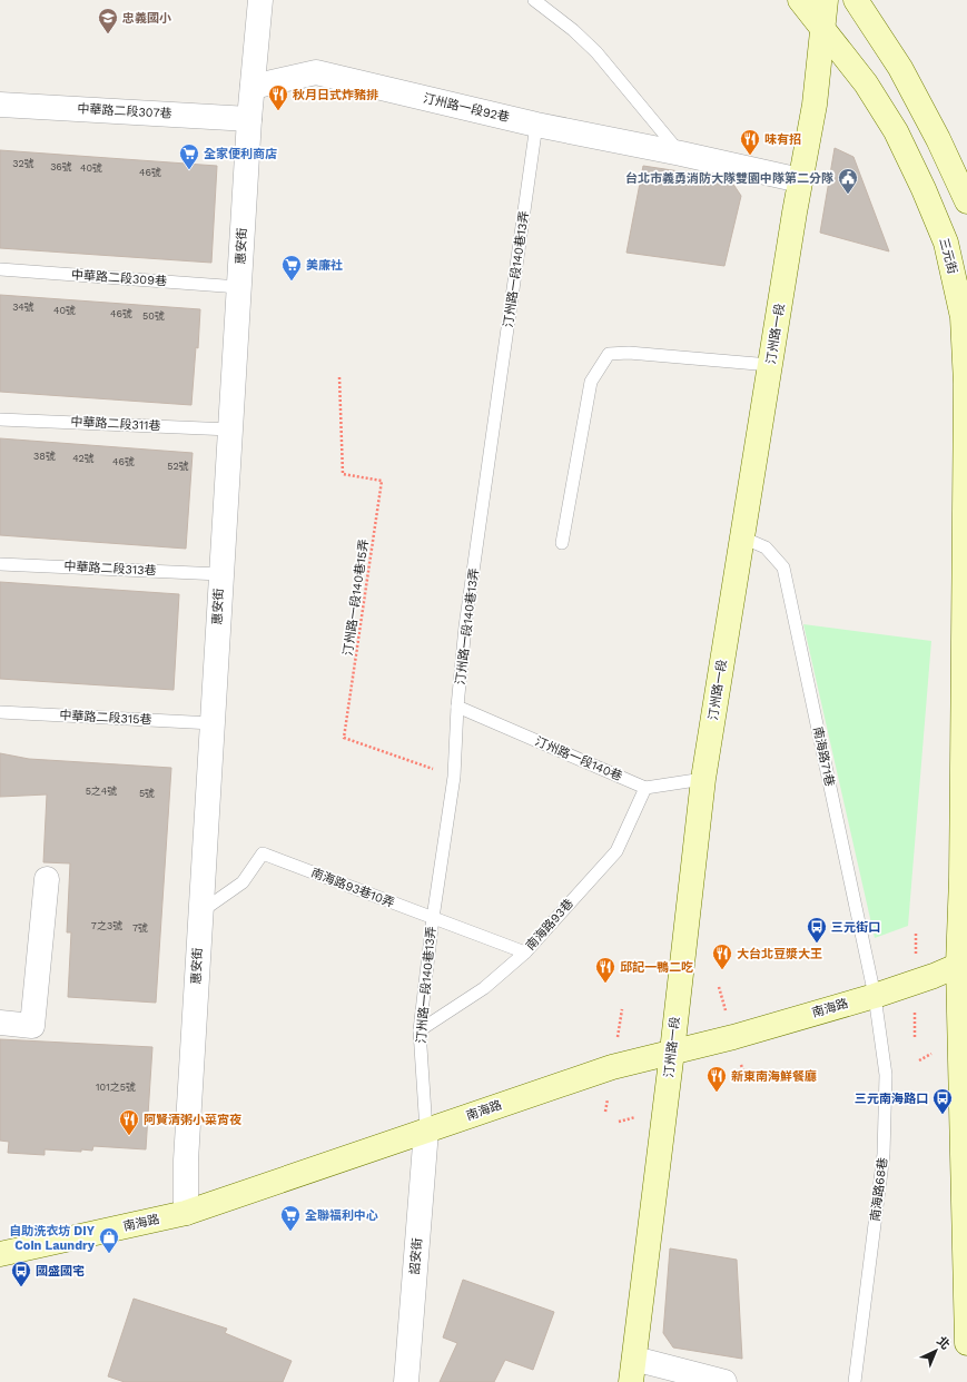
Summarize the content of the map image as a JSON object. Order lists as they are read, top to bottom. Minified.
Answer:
{"streets":{"street":["汀州路一段92巷","中華路二段307巷","惠安街","三元街","汀州路一段","南海路","詔安街"],"lane":["汀州路一段140巷13弄","中華路二段309巷","中華路二段311巷","中華路二段313巷","中華路二段315巷","南海路71巷","汀州路一段140巷","南海路93巷10弄","南海路93巷","南海路68巷"],"path":["汀州路一段140巷15弄"]},"crossings":[["汀州路一段92巷","惠安街"],["汀州路一段92巷","汀州路一段140巷13弄"],["汀州路一段92巷","汀州路一段"],["中華路二段307巷","惠安街"],["惠安街","中華路二段309巷"],["惠安街","中華路二段311巷"],["惠安街","中華路二段313巷"],["惠安街","中華路二段315巷"],["惠安街","南海路93巷10弄"],["惠安街","南海路"],["三元街","汀州路一段"],["三元街","南海路"],["汀州路一段140巷13弄","汀州路一段140巷15弄"],["汀州路一段140巷13弄","汀州路一段140巷"],["汀州路一段140巷13弄","南海路93巷10弄"],["汀州路一段140巷13弄","南海路93巷"],["汀州路一段140巷13弄","南海路"],["汀州路一段140巷13弄","詔安街"],["汀州路一段","南海路71巷"],["汀州路一段","南海路"],["南海路71巷","南海路"],["南海路71巷","南海路68巷"],["汀州路一段140巷","南海路93巷"],["南海路93巷10弄","南海路93巷"],["南海路","南海路68巷"],["南海路","詔安街"]],"places":{"school or university":["忠義國小"],"restaurant":["秋月日式炸豬排","味有招","大台北豆漿大王","邱記一鴨二吃","新東南海鮮餐廳","阿賢清粥小菜宵夜"],"supermarket":["全家便利商店","美廉社","全聯福利中心"],"public building":["台北市義勇消防大隊雙園中隊第二分隊"],"bus stop":["三元街口","三元南海路口","國盛國宅"],"shop":["自助洗衣坊 DIY Coin Laundry"]},"house_numbers":["32號","36號","40號","46號","34號","40號","46號","50號","38號","42號","46號","52號","5之4號","5號","7之3號","7號","101之5號"],"north":"top right"}
